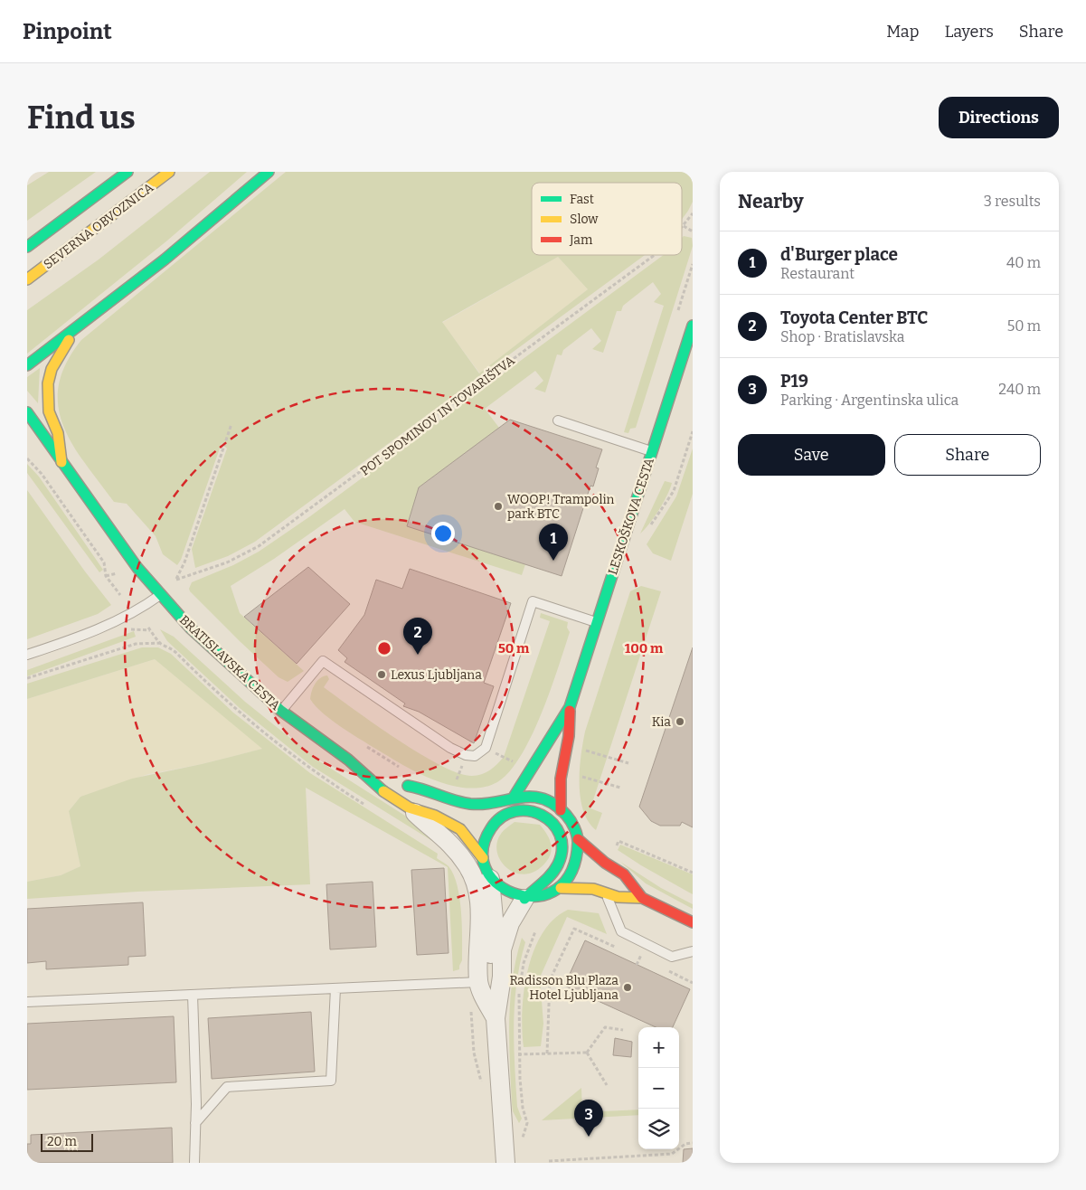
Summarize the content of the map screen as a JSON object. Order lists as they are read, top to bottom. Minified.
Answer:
{"streets":{"main road":["SEVERNA OBVOZNICA","LESKOŠKOVA CESTA","BRATISLAVSKA CESTA"],"path":["POT SPOMINOV IN TOVARIŠTVA"]},"places":["WOOP! Trampolin park BTC","Lexus Ljubljana","Kia","Radisson Blu Plaza Hotel Ljubljana"],"legend":["Fast","Slow","Jam"],"scale_bar":"20 m","page":{"header":"Pinpoint","nav":["Map","Layers","Share"],"buttons":["Directions",["Save","Share"]],"title":"Find us","heading":["Nearby","3 results"],"list":[{"mark":"1","name":"d'Burger place","note":"Restaurant","value":"40 m"},{"mark":"2","name":"Toyota Center BTC","note":"Shop · Bratislavska","value":"50 m"},{"mark":"3","name":"P19","note":"Parking · Argentinska ulica","value":"240 m"}],"pins":["1","2","3"],"map_buttons":["+","−"],"scale":"20 m"},"rings":["50 m","100 m"]}
